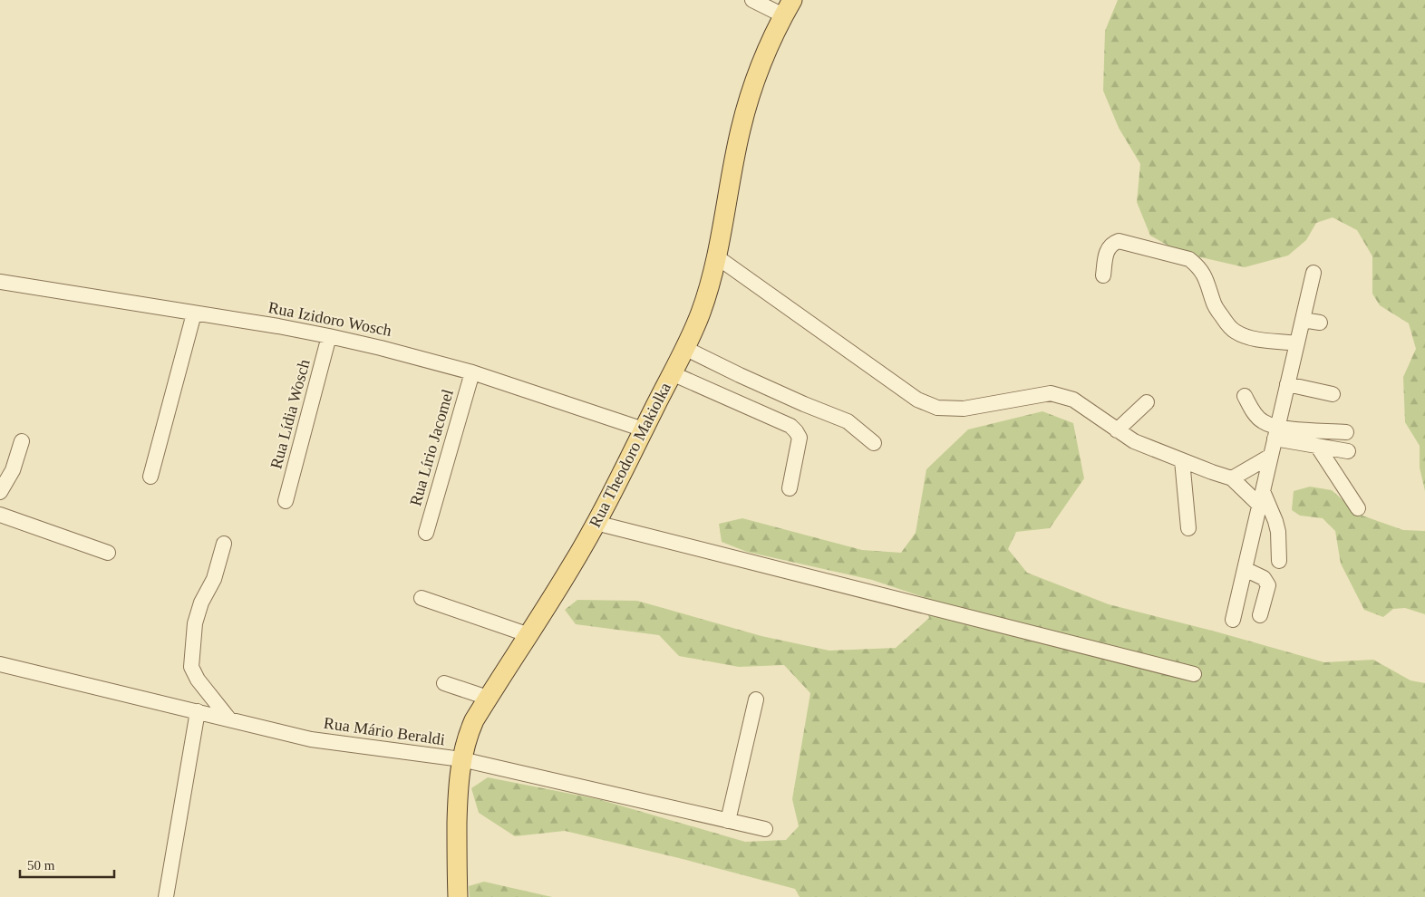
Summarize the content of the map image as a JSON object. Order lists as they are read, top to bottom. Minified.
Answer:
{"streets":{"main road":["Rua Theodoro Makiolka"],"street":["Rua Izidoro Wosch","Rua Lídia Wosch","Rua Lírio Jacomel","Rua Mário Beraldi"]},"crossings":[["Rua Izidoro Wosch","Rua Lídia Wosch"],["Rua Izidoro Wosch","Rua Lírio Jacomel"],["Rua Izidoro Wosch","Rua Theodoro Makiolka"],["Rua Theodoro Makiolka","Rua Mário Beraldi"]],"scale_bar":"50 m"}
